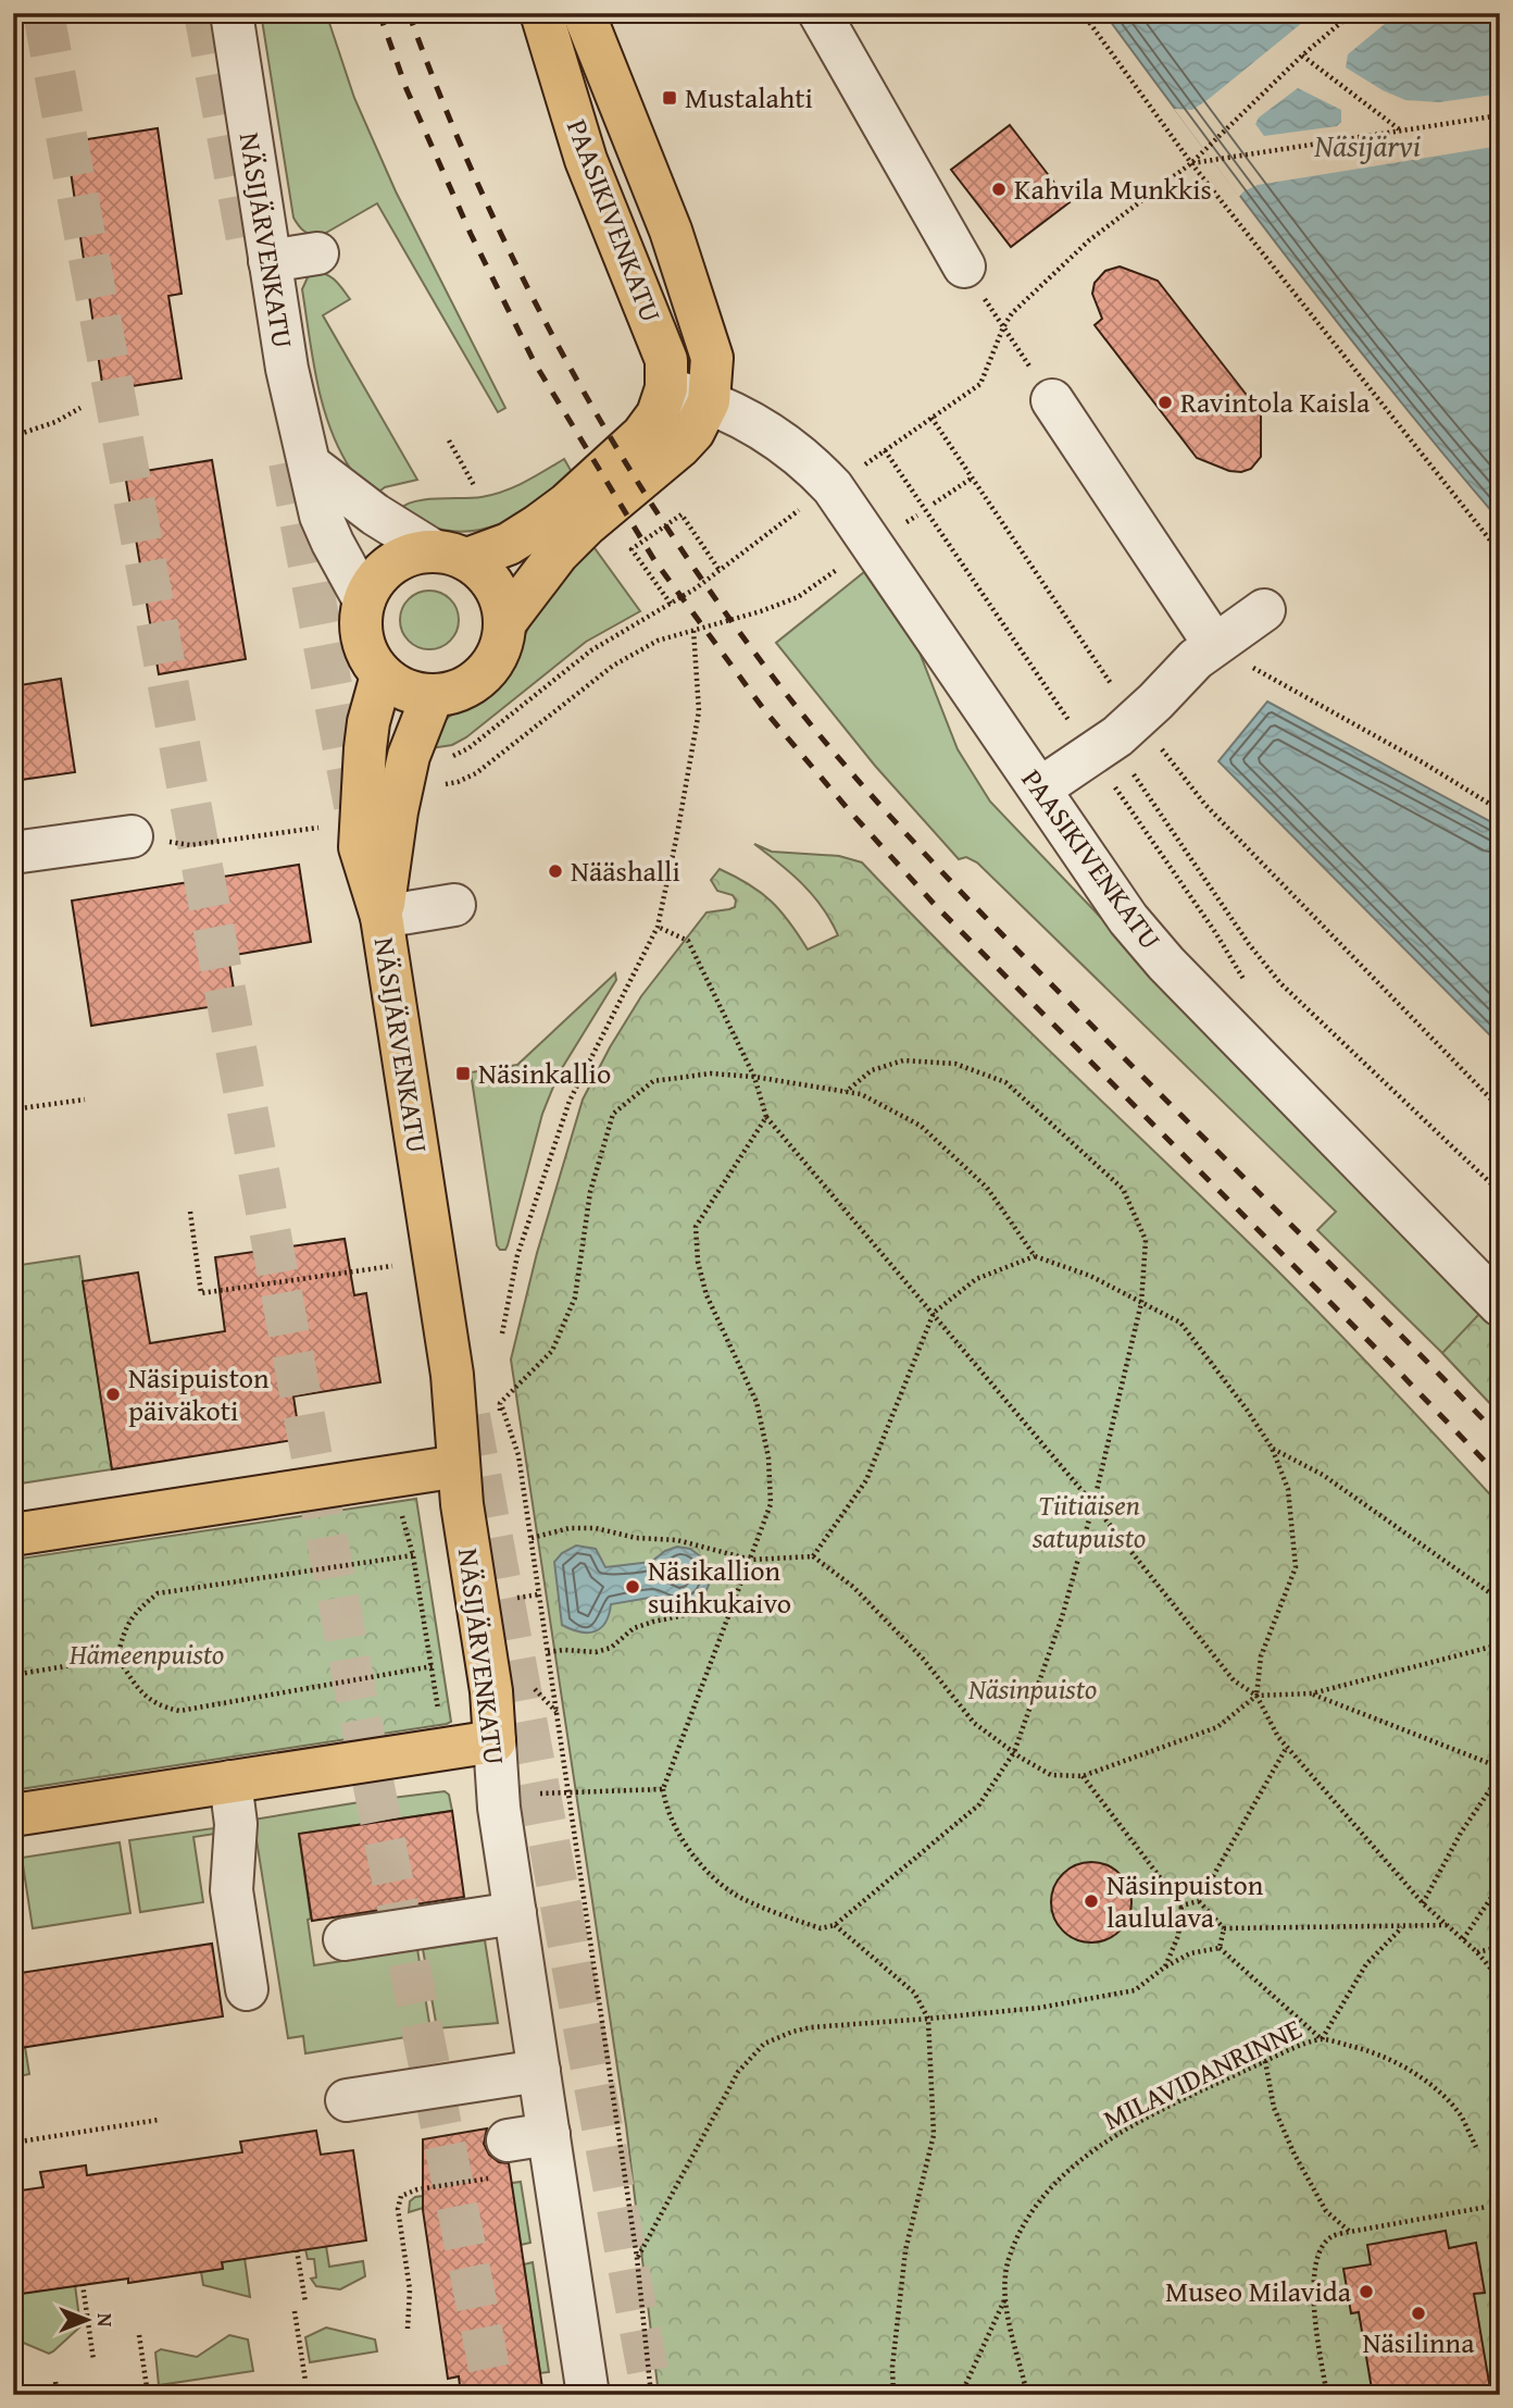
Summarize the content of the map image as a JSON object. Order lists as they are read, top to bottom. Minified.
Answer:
{"streets":{"main road":["PAASIKIVENKATU","NÄSIJÄRVENKATU"],"path":["MILAVIDANRINNE"]},"water":["Näsijärvi"],"parks":["Tiitiäisen satupuisto","Hämeenpuisto","Näsinpuisto"],"places":{"transit":["Mustalahti","Näsinkallio"],"other":["Kahvila Munkkis","Ravintola Kaisla","Nääshalli","Näsipuiston päiväkoti","Näsikallion suihkukaivo","Näsinpuiston laululava","Museo Milavida","Näsilinna"]},"north":"right"}
